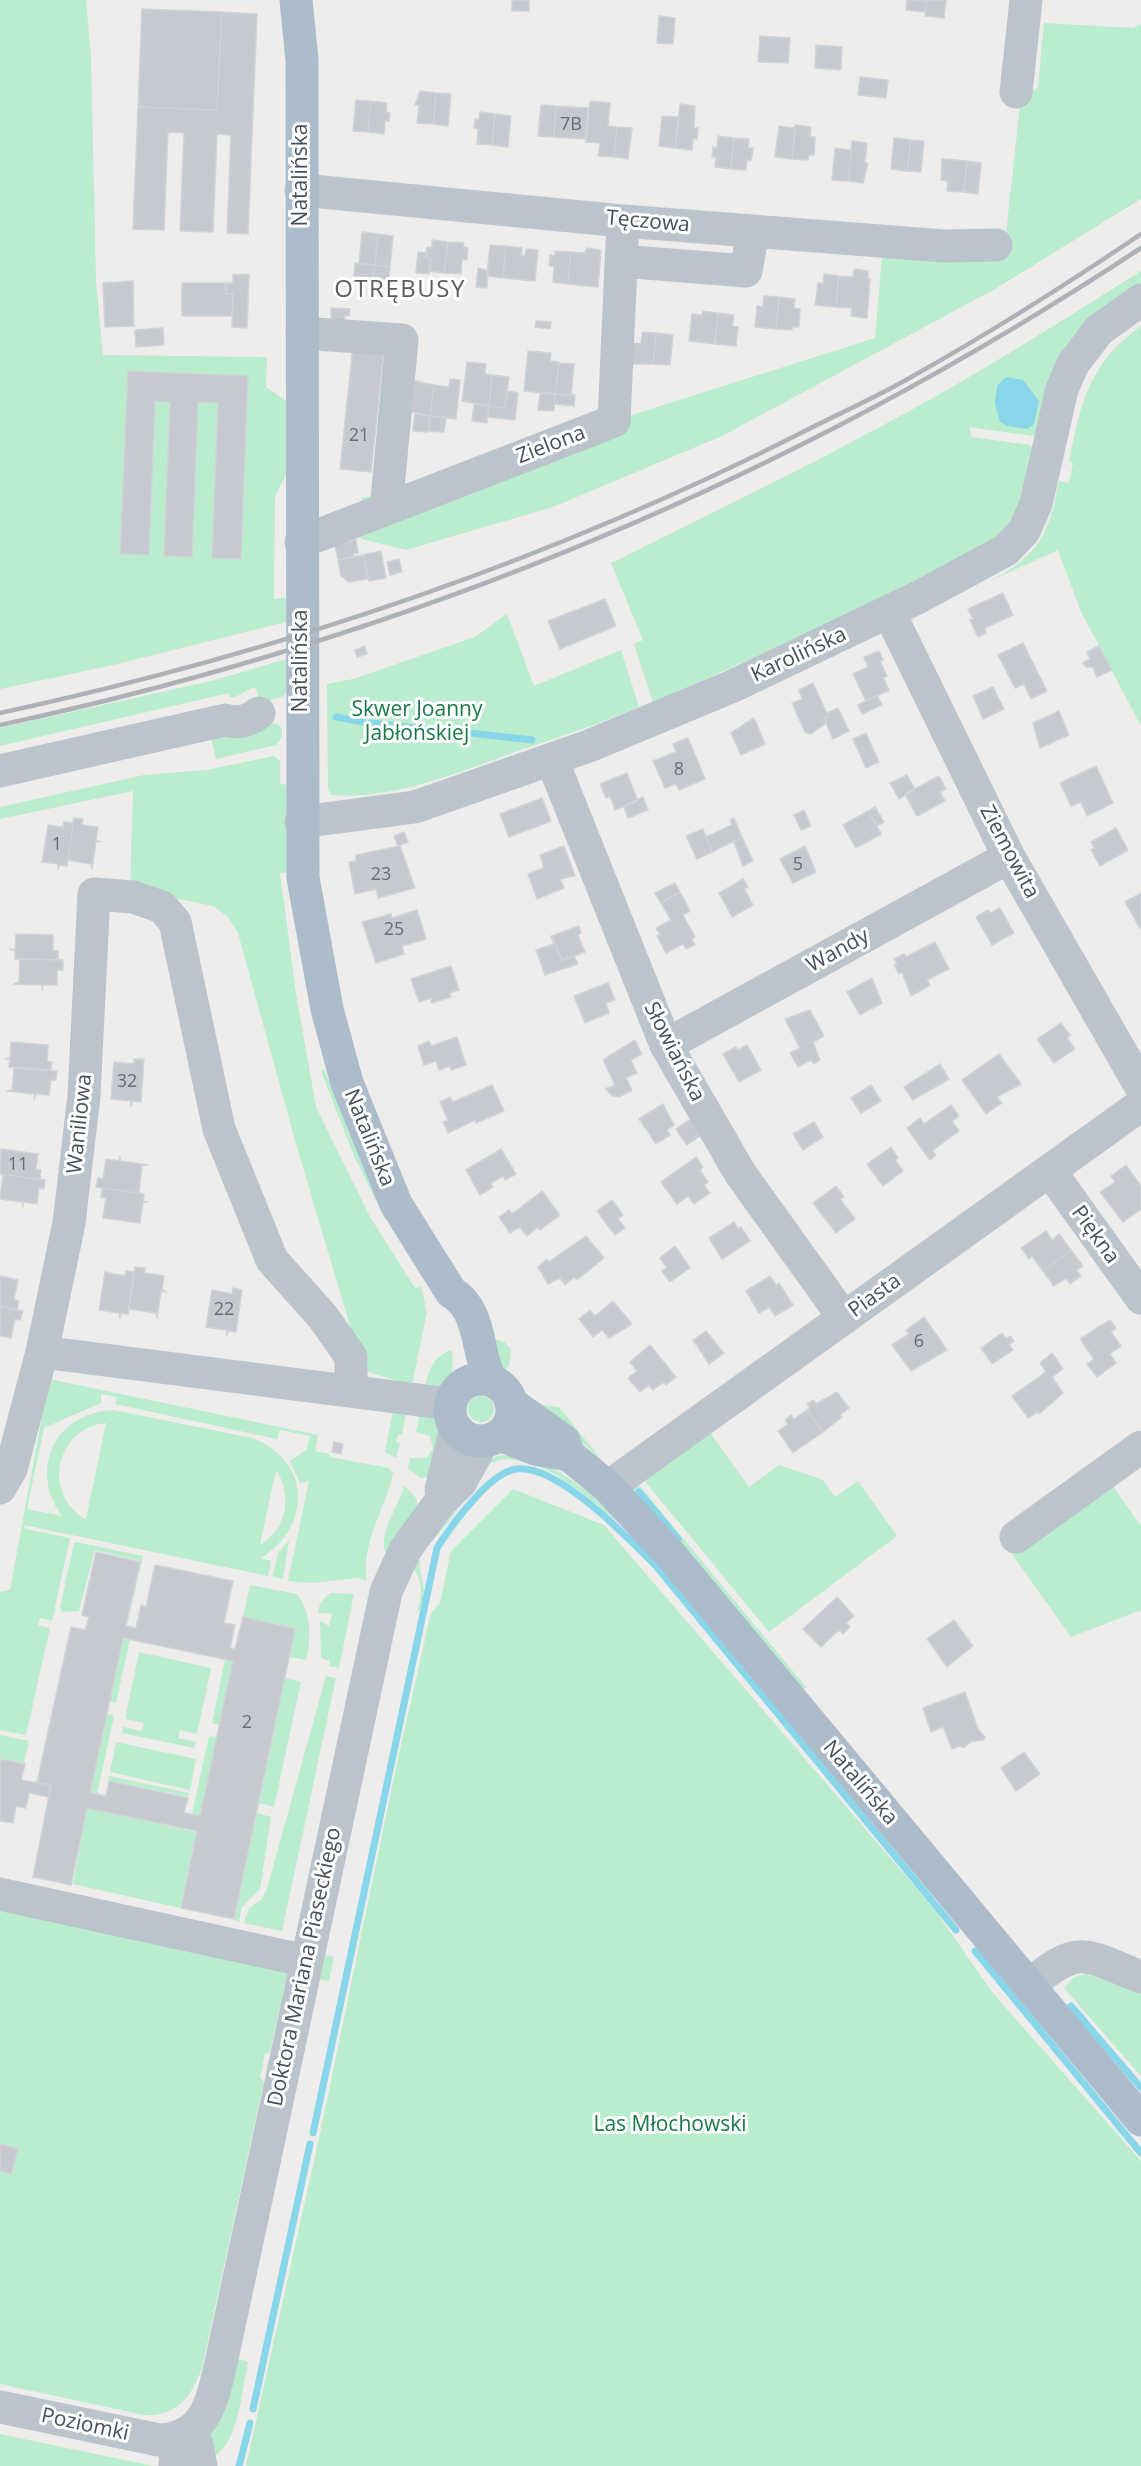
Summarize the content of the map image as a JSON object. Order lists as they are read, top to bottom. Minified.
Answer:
{"streets":{"main road":["Natalińska"],"street":["Tęczowa","Zielona","Karolińska","Ziemowita","Wandy","Słowiańska","Waniliowa","Piękna","Piasta","Doktora Mariana Piaseckiego","Poziomki"]},"crossings":[["Natalińska","Tęczowa"],["Natalińska","Zielona"],["Natalińska","Karolińska"],["Natalińska","Piasta"],["Natalińska","Doktora Mariana Piaseckiego"],["Tęczowa","Zielona"],["Karolińska","Ziemowita"],["Karolińska","Słowiańska"],["Ziemowita","Wandy"],["Wandy","Słowiańska"],["Słowiańska","Piasta"],["Piękna","Piasta"],["Doktora Mariana Piaseckiego","Poziomki"]],"districts":["OTRĘBUSY"],"parks":["Skwer Joanny Jabłońskiej","Las Młochowski"],"house_numbers":["7B","21","8","1","5","23","25","32","11","22","6","2"]}
